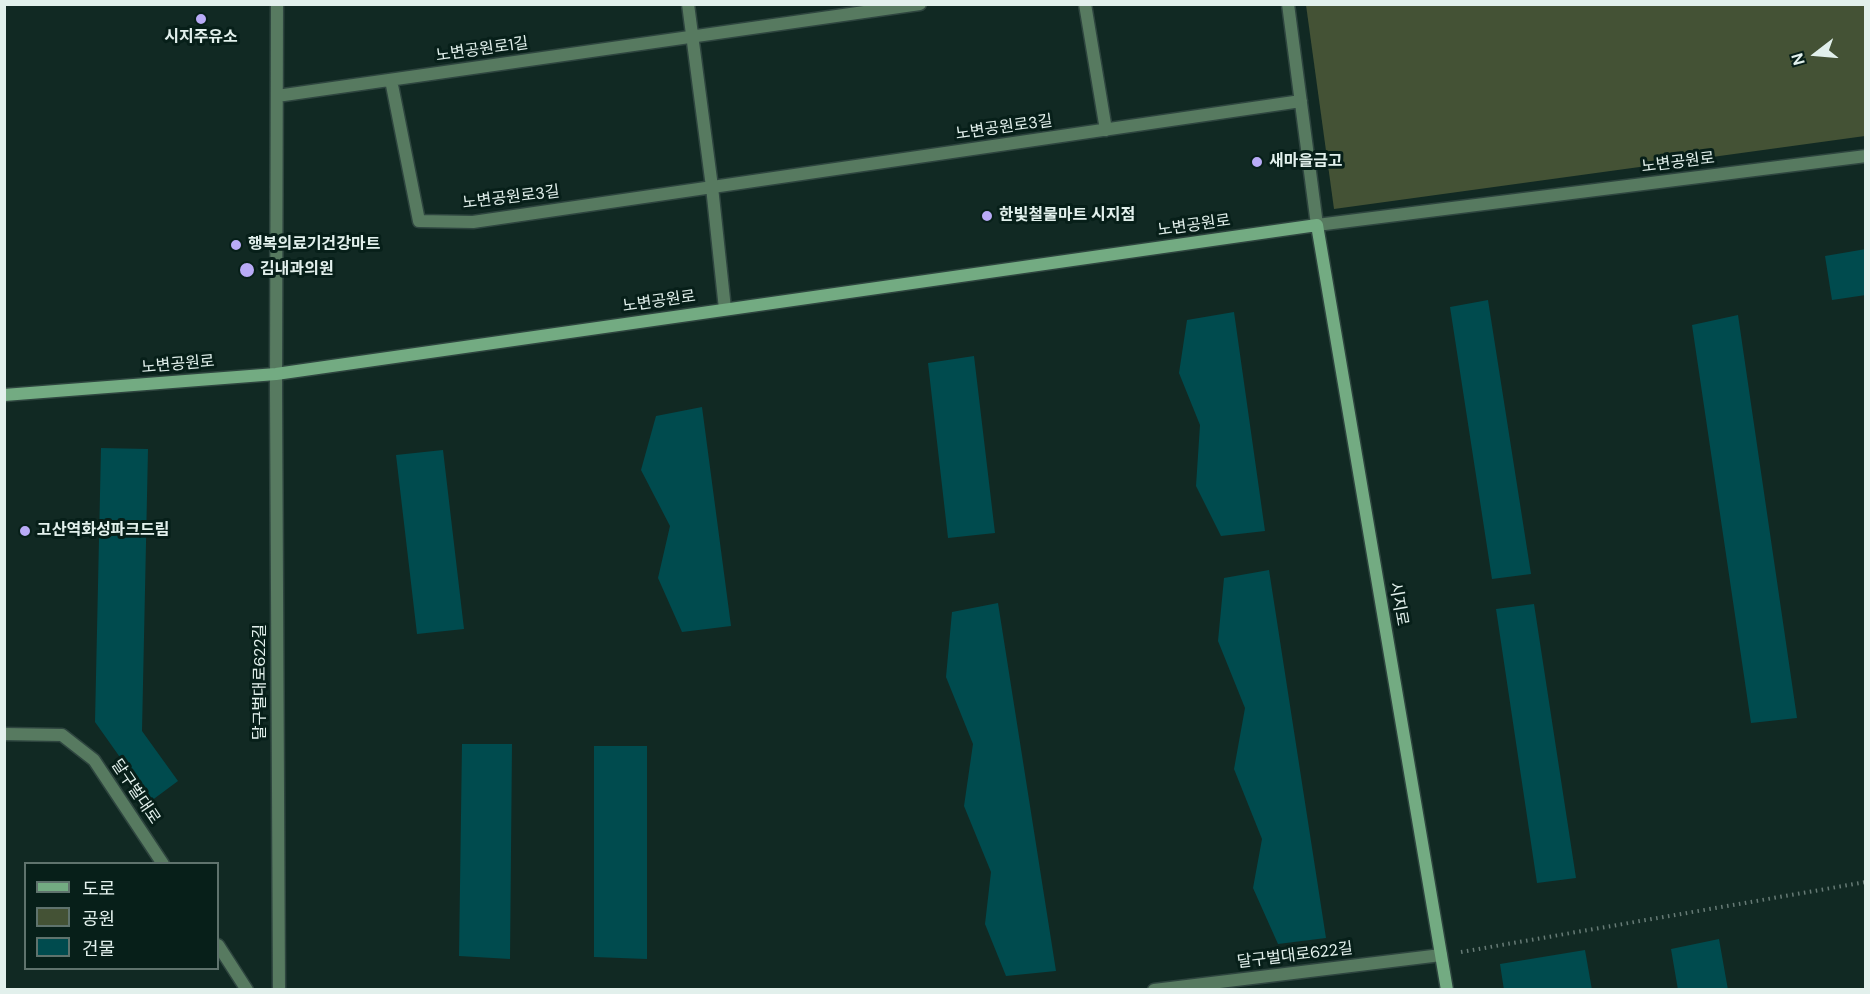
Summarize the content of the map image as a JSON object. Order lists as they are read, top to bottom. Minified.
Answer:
{"streets":{"street":["노변공원로1길","노변공원로3길","노변공원로","시지로","달구벌대로622길","달구벌대로"]},"crossings":[["노변공원로1길","노변공원로3길"],["노변공원로","시지로"],["노변공원로","달구벌대로622길"],["시지로","달구벌대로622길"]],"places":["시지주유소","새마을금고","한빛철물마트 시지점","행복의료기건강마트","김내과의원","고산역화성파크드림"],"legend":["도로","공원","건물"],"north":"left"}
